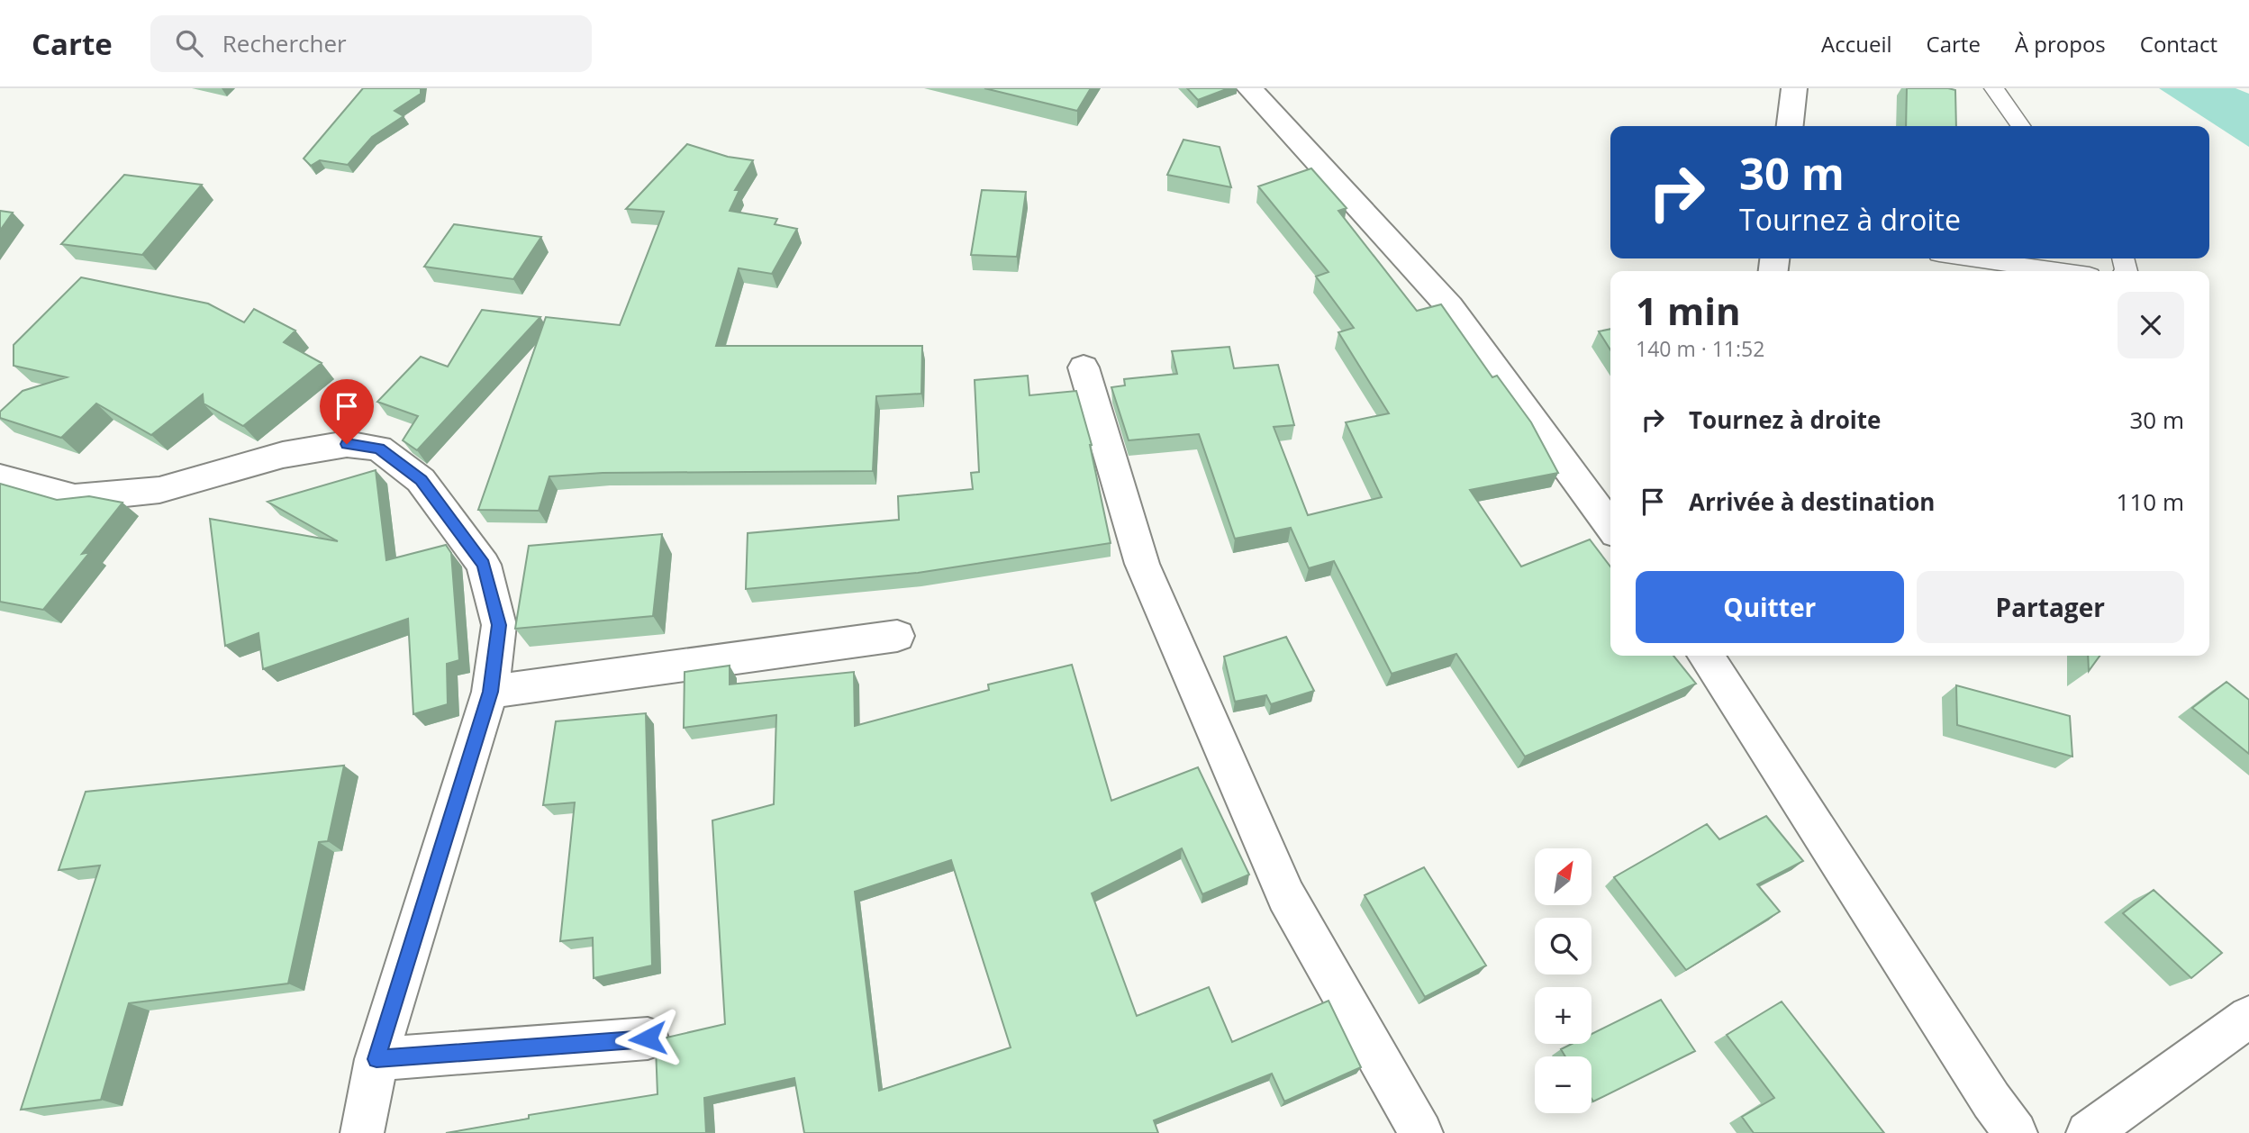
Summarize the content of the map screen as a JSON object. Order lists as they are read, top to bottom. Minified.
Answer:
{"north":"top right","page":{"header":"Carte","search":"Rechercher","nav":["Accueil","Carte","À propos","Contact"],"turn":["30 m","Tournez à droite"],"heading":["1 min","140 m · 11:52"],"list":[{"name":"Tournez à droite","value":"30 m"},{"name":"Arrivée à destination","value":"110 m"}],"buttons":["Quitter","Partager"],"map_buttons":["+","−"]}}
